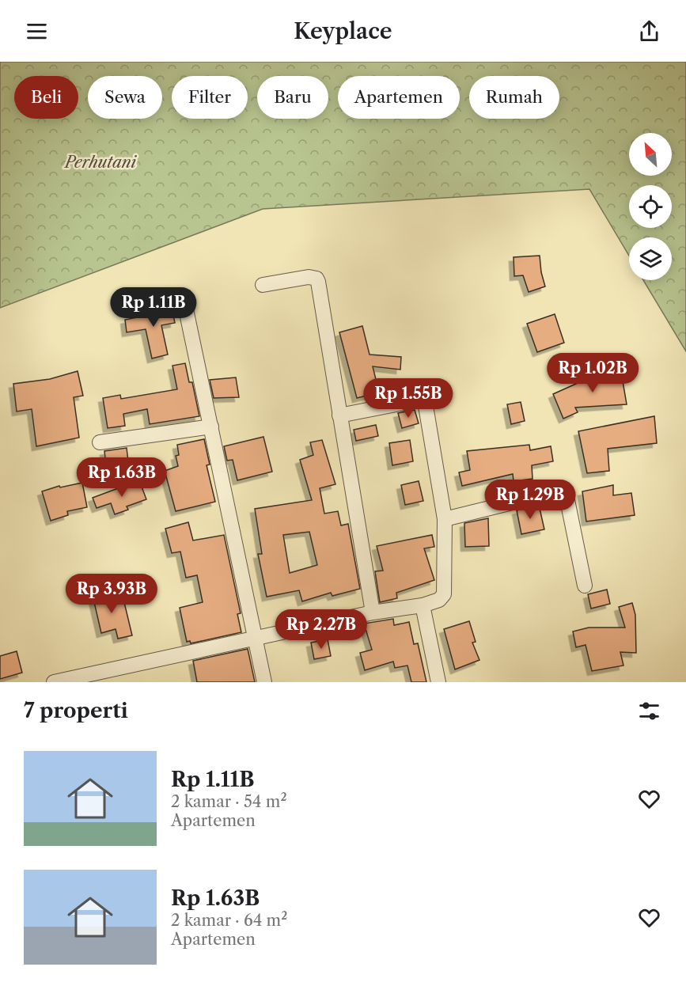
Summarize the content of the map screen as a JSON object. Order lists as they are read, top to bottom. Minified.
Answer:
{"parks":["Perhutani"],"north":"top left","page":{"header":"Keyplace","chip":["Beli","Sewa","Filter","Baru","Apartemen","Rumah"],"price":["Rp 1.11B","Rp 1.02B","Rp 1.55B","Rp 1.63B","Rp 1.29B","Rp 3.93B","Rp 2.27B"],"heading":"7 properti","list":[{"name":"Rp 1.11B","note":"2 kamar · 54 m² · Apartemen"},{"name":"Rp 1.63B","note":"2 kamar · 64 m² · Apartemen"}]}}
